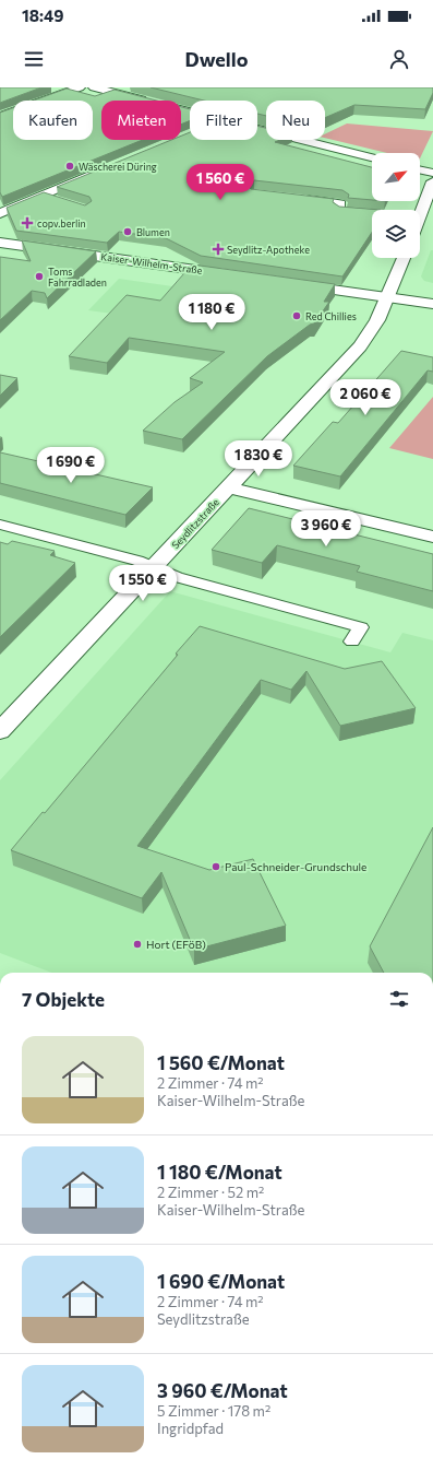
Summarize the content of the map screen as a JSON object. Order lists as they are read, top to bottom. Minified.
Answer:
{"streets":{"street":["Kaiser-Wilhelm-Straße","Seydlitzstraße"]},"places":{"other":["Wäscherei Düring","Blumen","Toms Fahrradladen","Red Chillies","Paul-Schneider-Grundschule","Hort (EFöB)"],"health":["copv.berlin","Seydlitz-Apotheke"]},"north":"top right","page":{"status":"18:49","header":"Dwello","chip":["Kaufen","Mieten","Filter","Neu"],"price":["1 560 €","1 180 €","2 060 €","1 830 €","1 690 €","3 960 €","1 550 €"],"heading":"7 Objekte","list":[{"name":"1 560 €/Monat","note":"2 Zimmer · 74 m² · Kaiser-Wilhelm-Straße"},{"name":"1 180 €/Monat","note":"2 Zimmer · 52 m² · Kaiser-Wilhelm-Straße"},{"name":"1 690 €/Monat","note":"2 Zimmer · 74 m² · Seydlitzstraße"},{"name":"3 960 €/Monat","note":"5 Zimmer · 178 m² · Ingridpfad"}]}}
